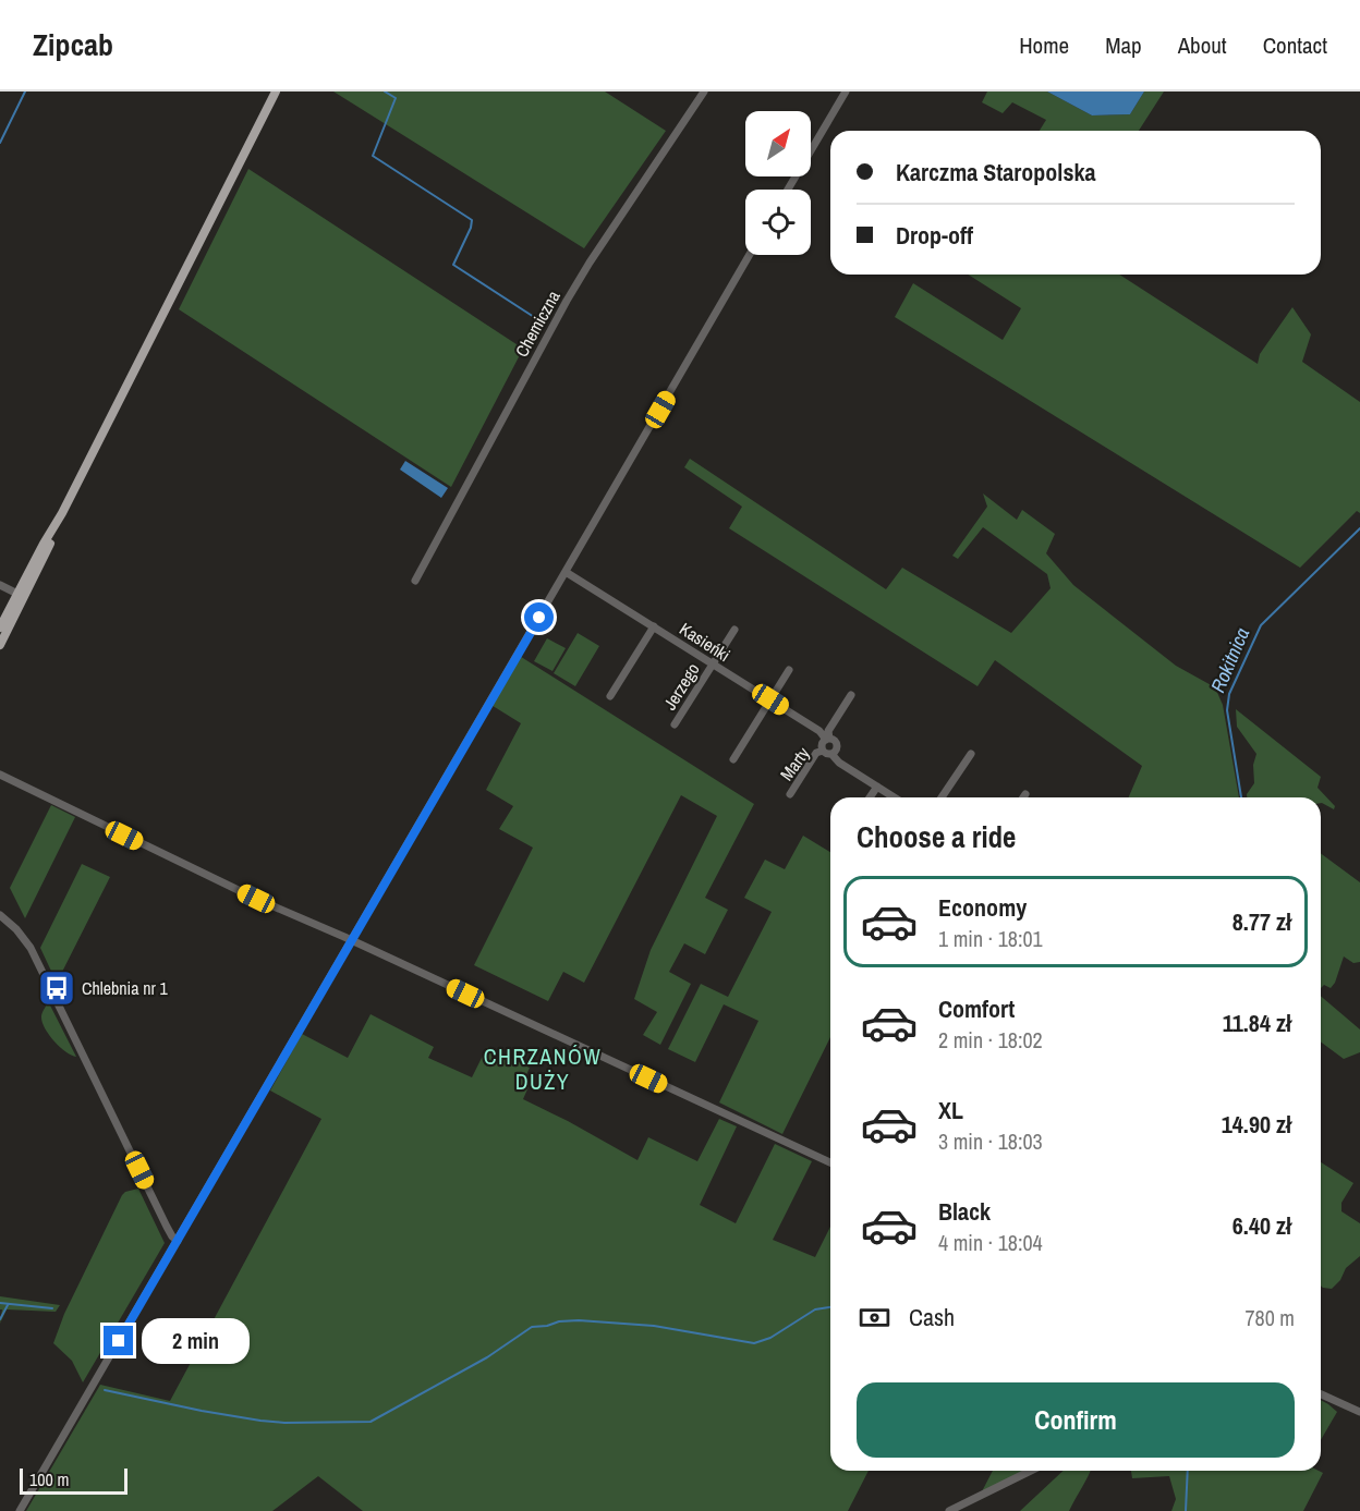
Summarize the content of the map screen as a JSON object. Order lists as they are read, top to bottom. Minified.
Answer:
{"streets":{"street":["Chemiczna","Kasieńki","Jerzego","Marty"]},"crossings":[["Kasieńki","Jerzego"],["Kasieńki","Marty"]],"districts":["CHRZANÓW DUŻY"],"water":["Rokitnica"],"places":{"bus stop":["Chlebnia nr 1"]},"scale_bar":"100 m","north":"top right","page":{"header":"Zipcab","nav":["Home","Map","About","Contact"],"banner":["Karczma Staropolska","Drop-off"],"heading":"Choose a ride","list":[{"name":"Economy","note":"1 min · 18:01","value":"8.77 zł"},{"name":"Comfort","note":"2 min · 18:02","value":"11.84 zł"},{"name":"XL","note":"3 min · 18:03","value":"14.90 zł"},{"name":"Black","note":"4 min · 18:04","value":"6.40 zł"}],"pay":["Cash","780 m"],"bubble":"2 min","buttons":"Confirm","scale":"100 m"}}
